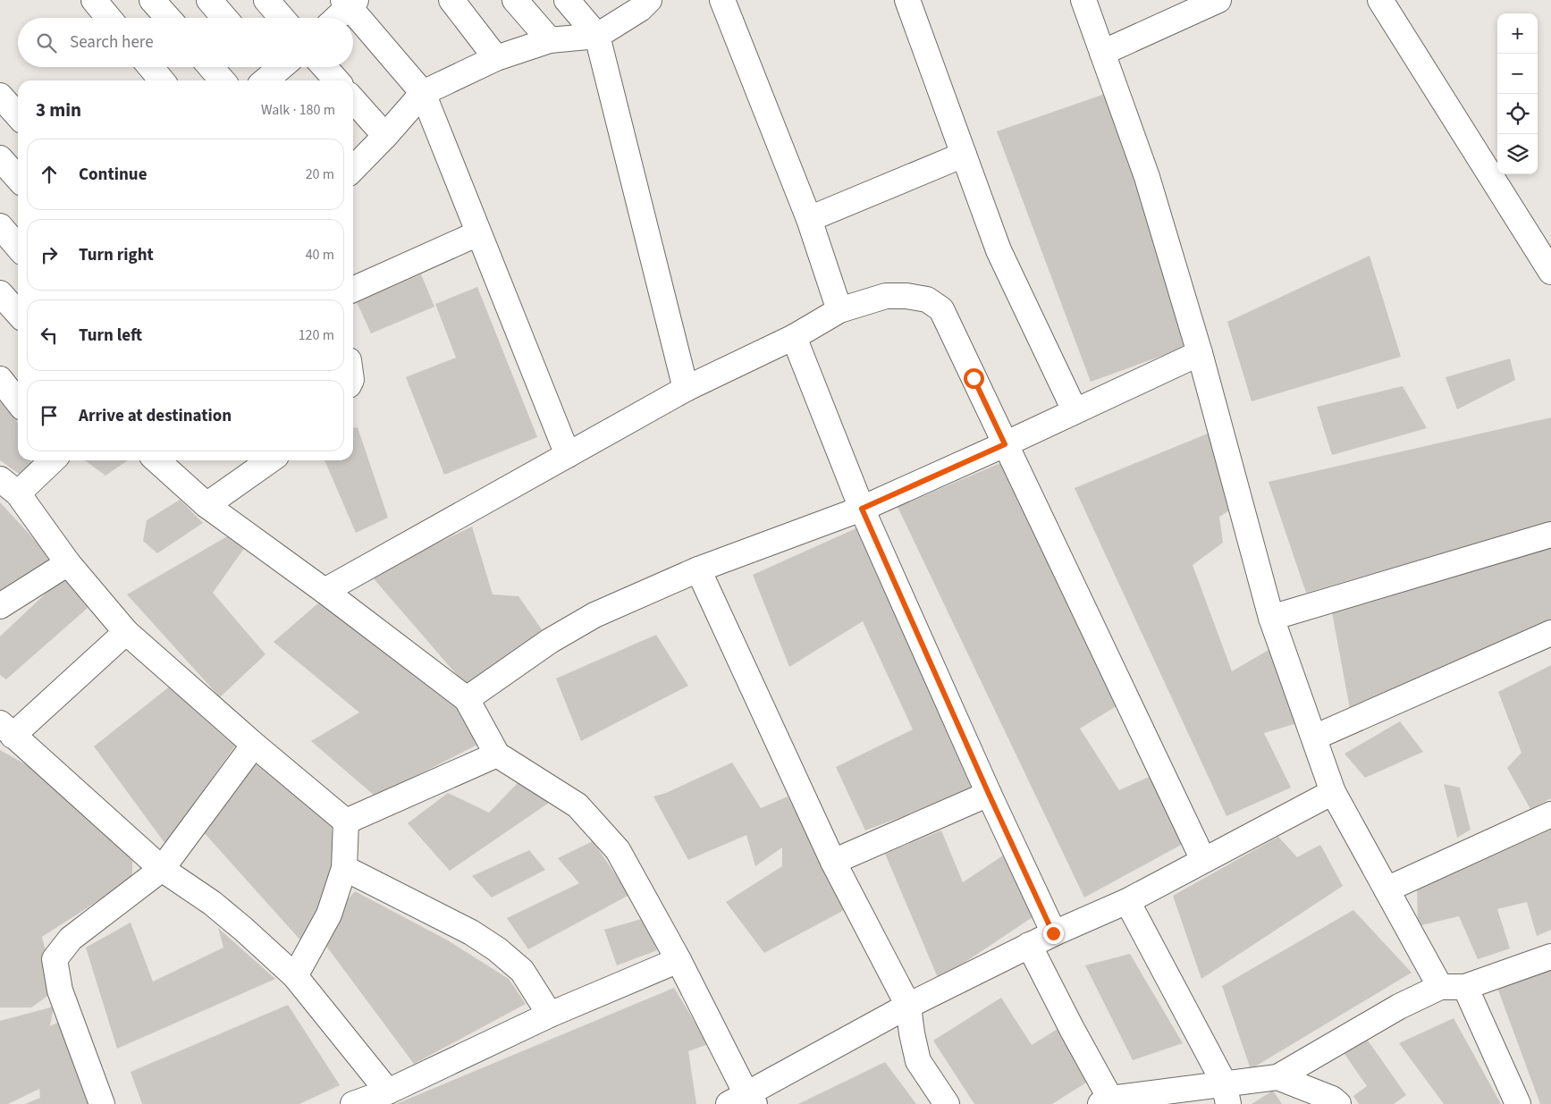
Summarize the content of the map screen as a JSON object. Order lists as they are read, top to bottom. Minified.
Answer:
{"page":{"map_buttons":["+","−"],"search":"Search here","heading":["3 min","Walk · 180 m"],"list":[["Continue","20 m"],["Turn right","40 m"],["Turn left","120 m"],"Arrive at destination"]}}
